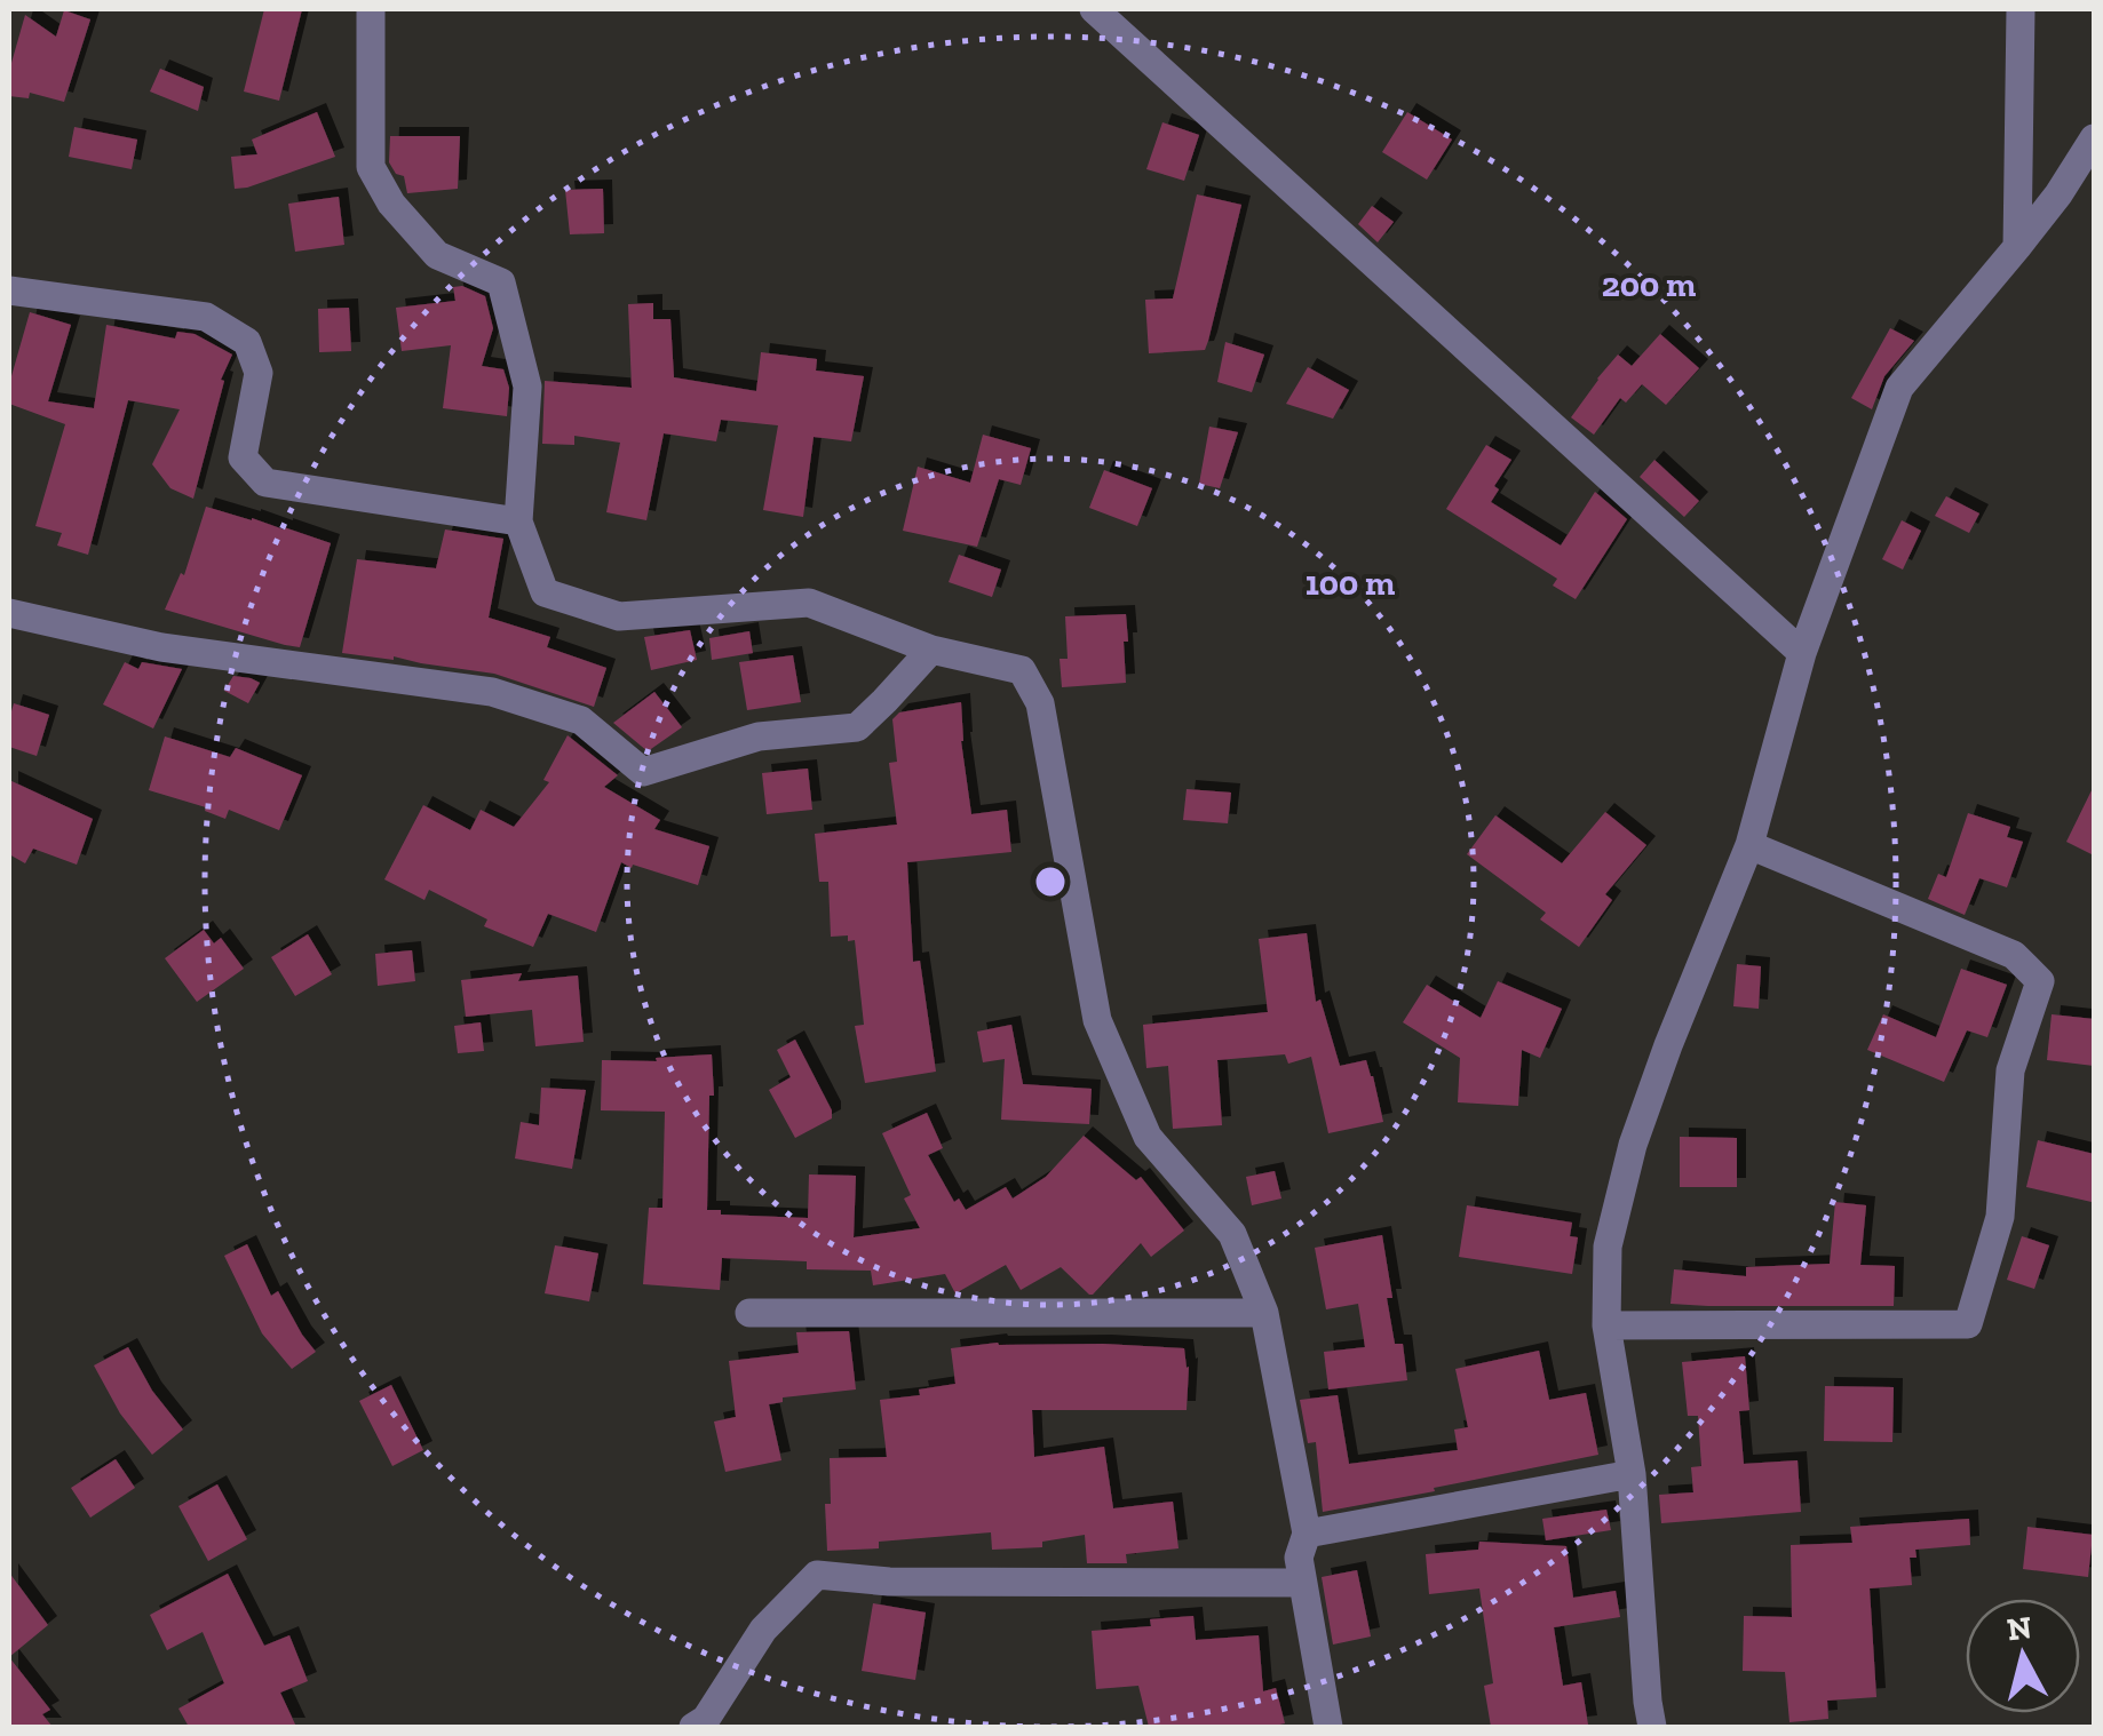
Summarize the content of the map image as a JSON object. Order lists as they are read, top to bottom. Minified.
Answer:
{"north":"top","rings":["200 m","100 m"]}
